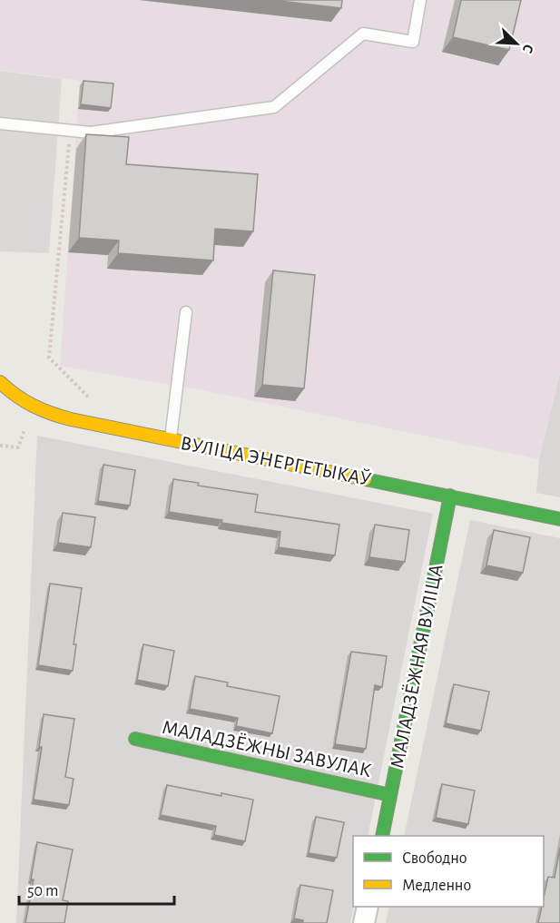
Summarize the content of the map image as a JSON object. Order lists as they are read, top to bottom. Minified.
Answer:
{"streets":{"street":["ВУЛІЦА ЭНЕРГЕТЫКАЎ","МАЛАДЗЁЖНАЯ ВУЛІЦА","МАЛАДЗЁЖНЫ ЗАВУЛАК"]},"crossings":[["ВУЛІЦА ЭНЕРГЕТЫКАЎ","МАЛАДЗЁЖНАЯ ВУЛІЦА"],["МАЛАДЗЁЖНАЯ ВУЛІЦА","МАЛАДЗЁЖНЫ ЗАВУЛАК"]],"legend":["Свободно","Медленно"],"scale_bar":"50 m","north":"bottom right"}
